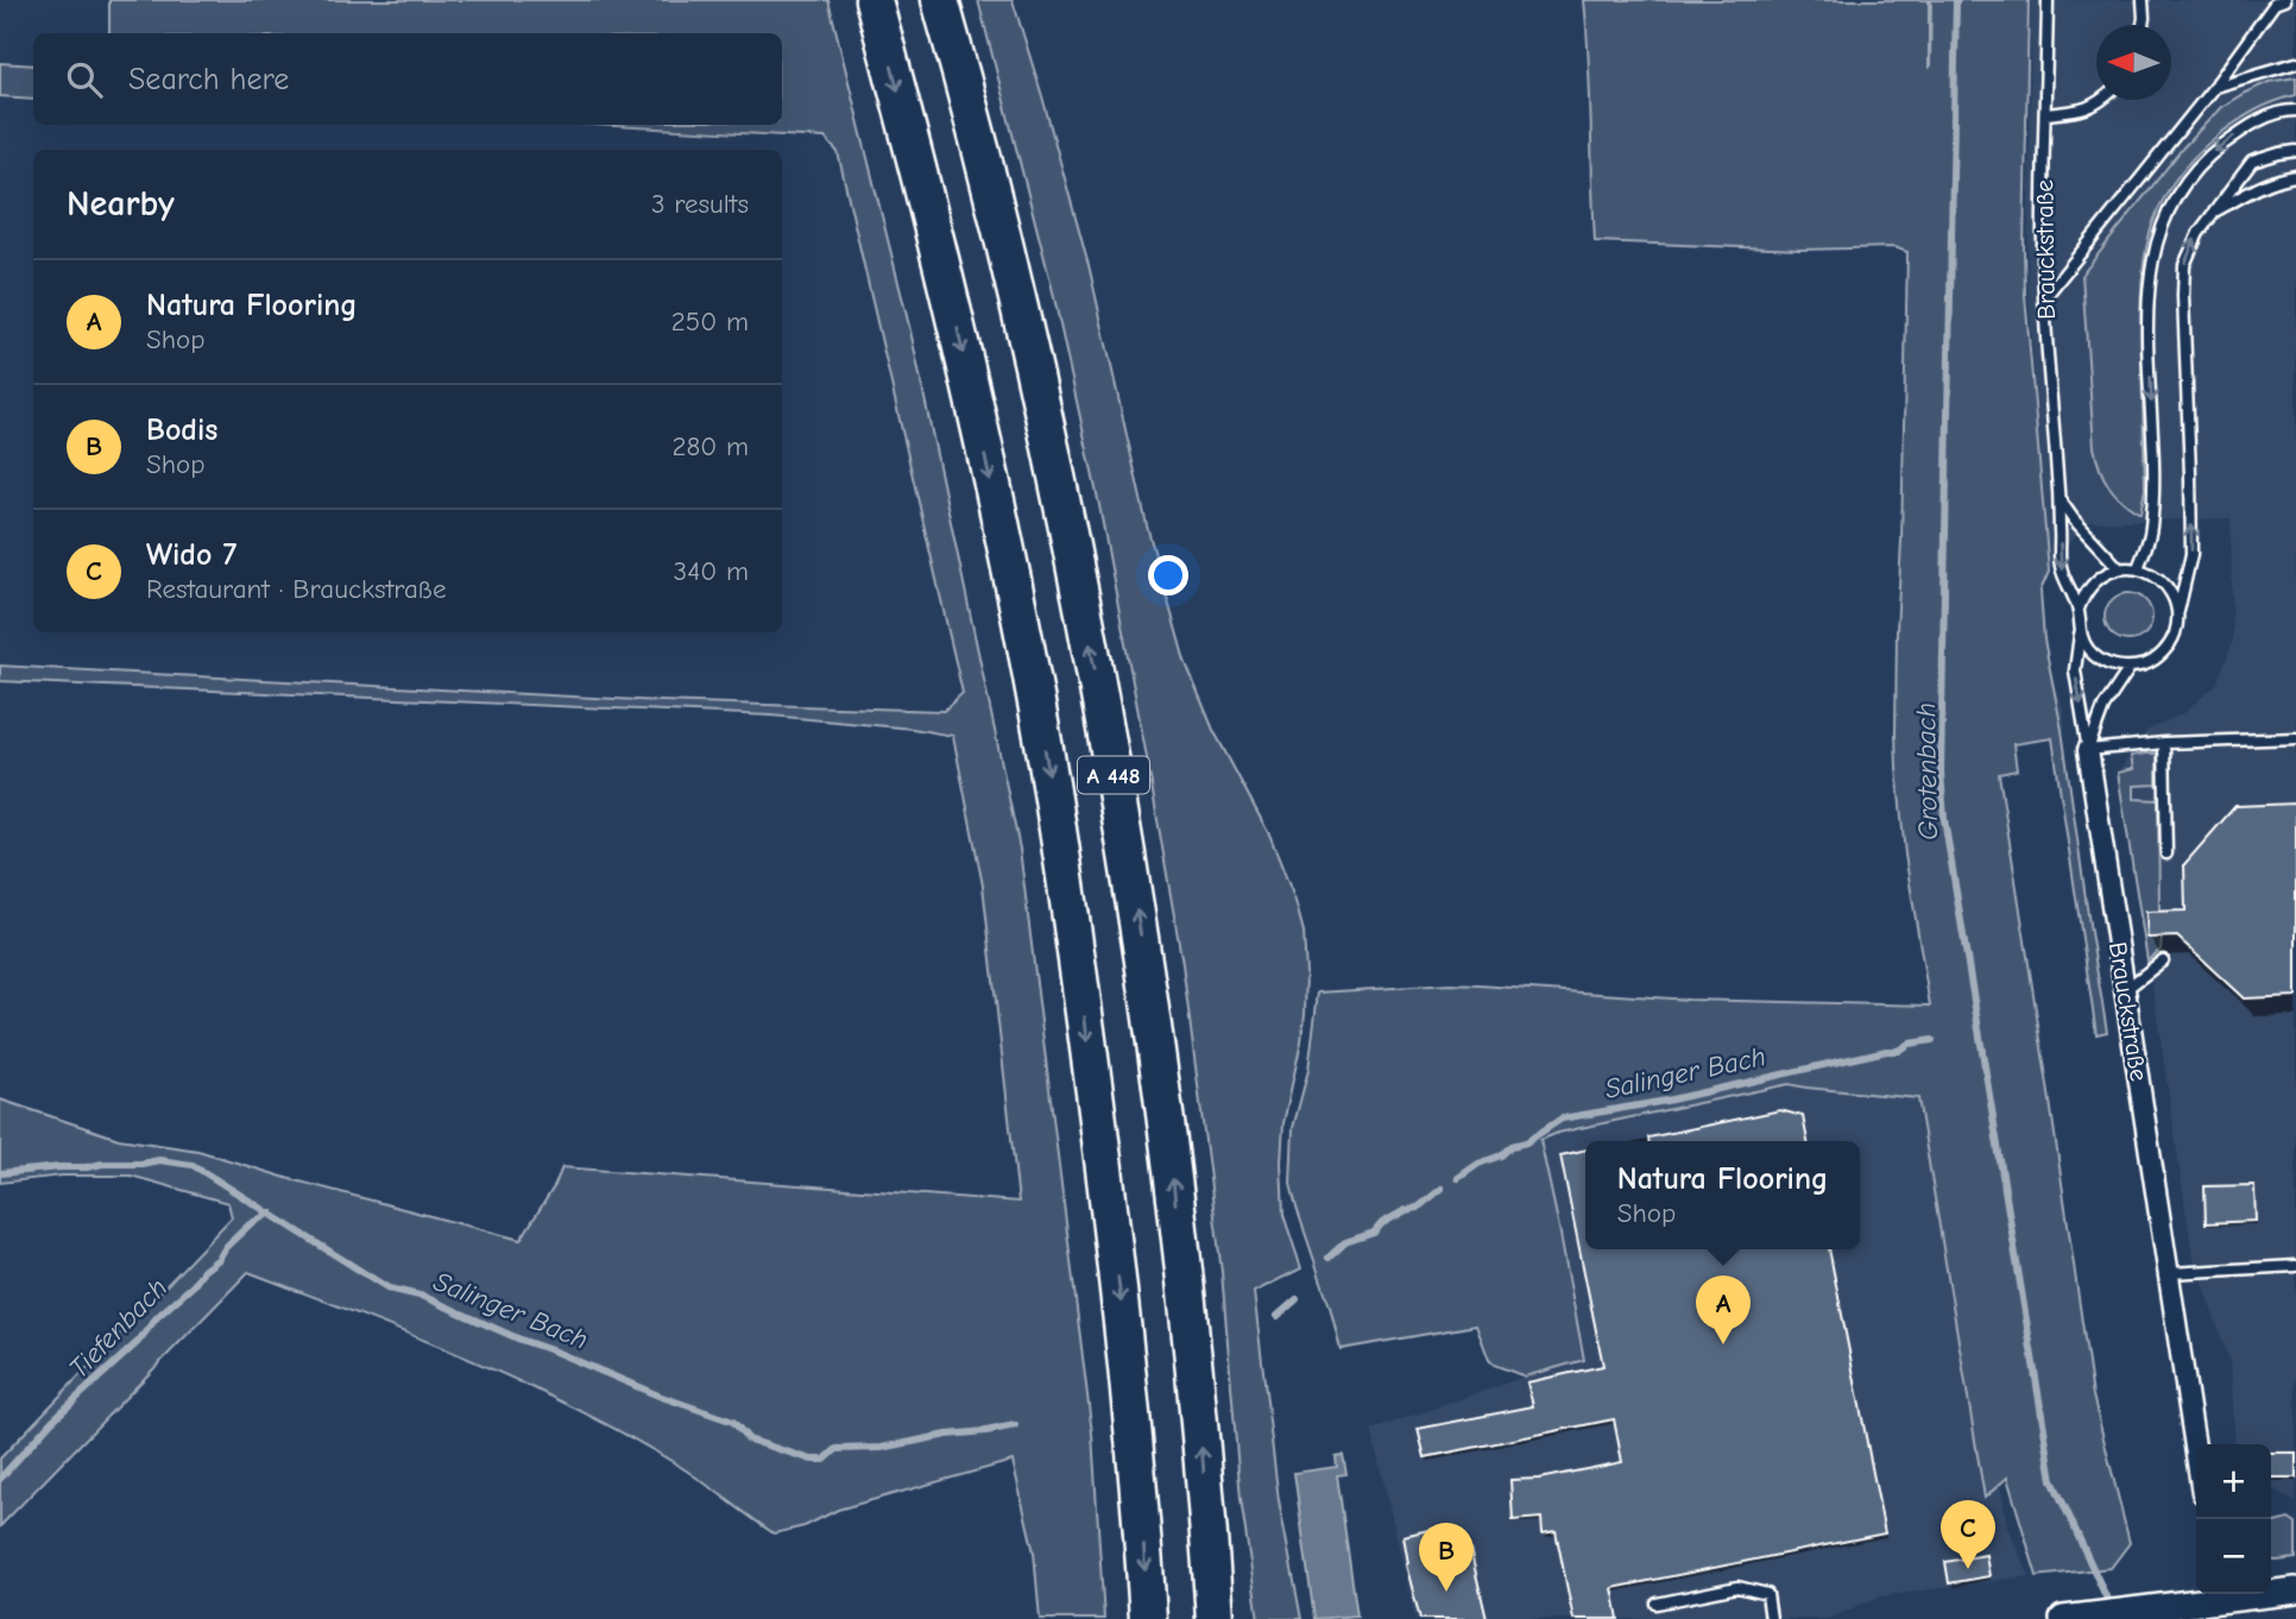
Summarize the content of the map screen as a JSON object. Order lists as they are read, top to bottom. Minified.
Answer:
{"streets":{"highway":["A 448"],"street":["Brauckstraße"]},"water":["Grotenbach","Salinger Bach","Tiefenbach"],"north":"left","page":{"search":"Search here","heading":["Nearby","3 results"],"list":[{"mark":"A","name":"Natura Flooring","note":"Shop","value":"250 m"},{"mark":"B","name":"Bodis","note":"Shop","value":"280 m"},{"mark":"C","name":"Wido 7","note":"Restaurant · Brauckstraße","value":"340 m"}],"popup":["Natura Flooring","Shop"],"pins":["A","C","B"],"map_buttons":["+","−"]}}
